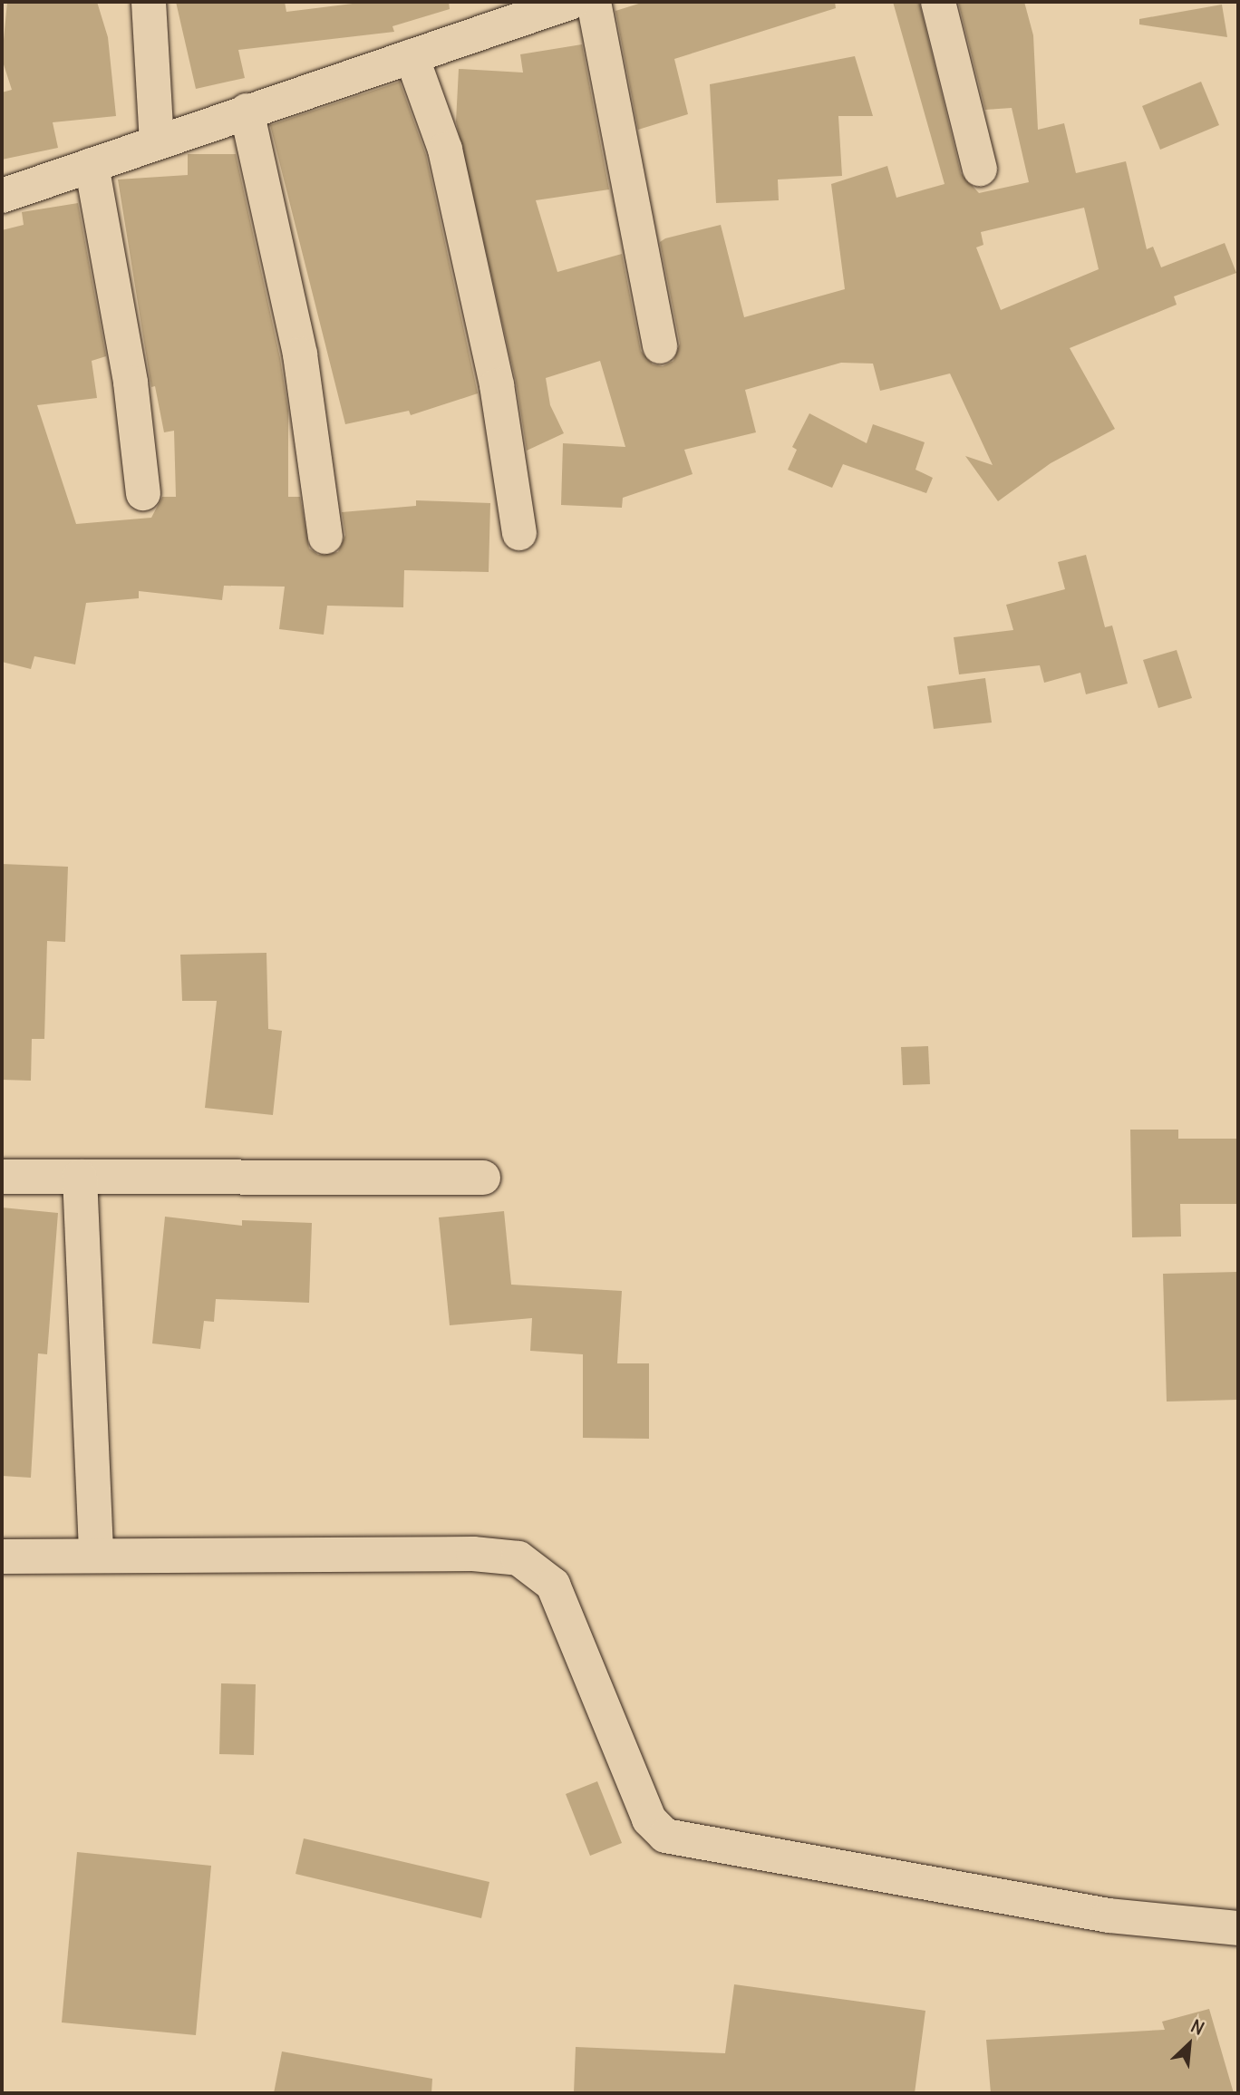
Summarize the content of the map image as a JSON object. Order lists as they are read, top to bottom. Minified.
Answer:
{"north":"top right"}
